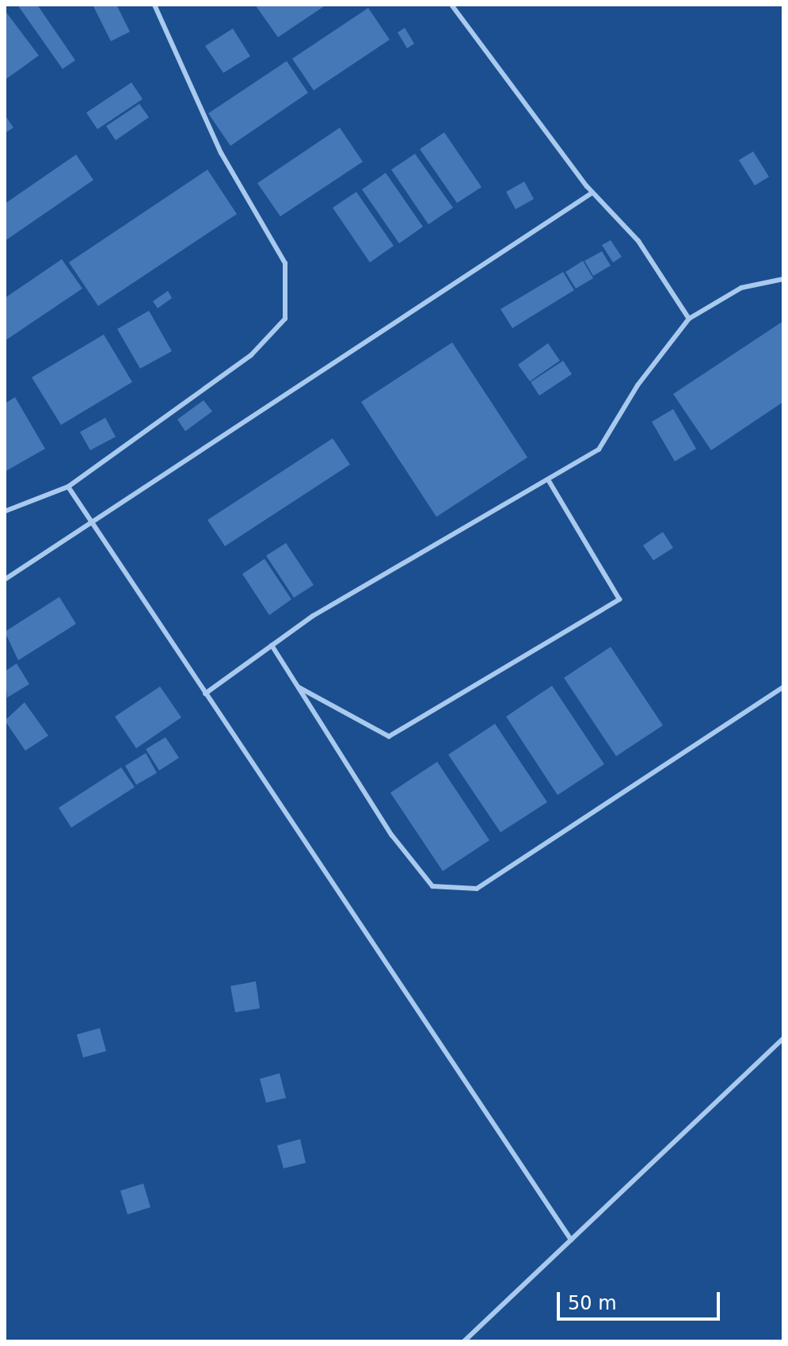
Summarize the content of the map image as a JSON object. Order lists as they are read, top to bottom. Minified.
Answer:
{"scale_bar":"50 m"}
